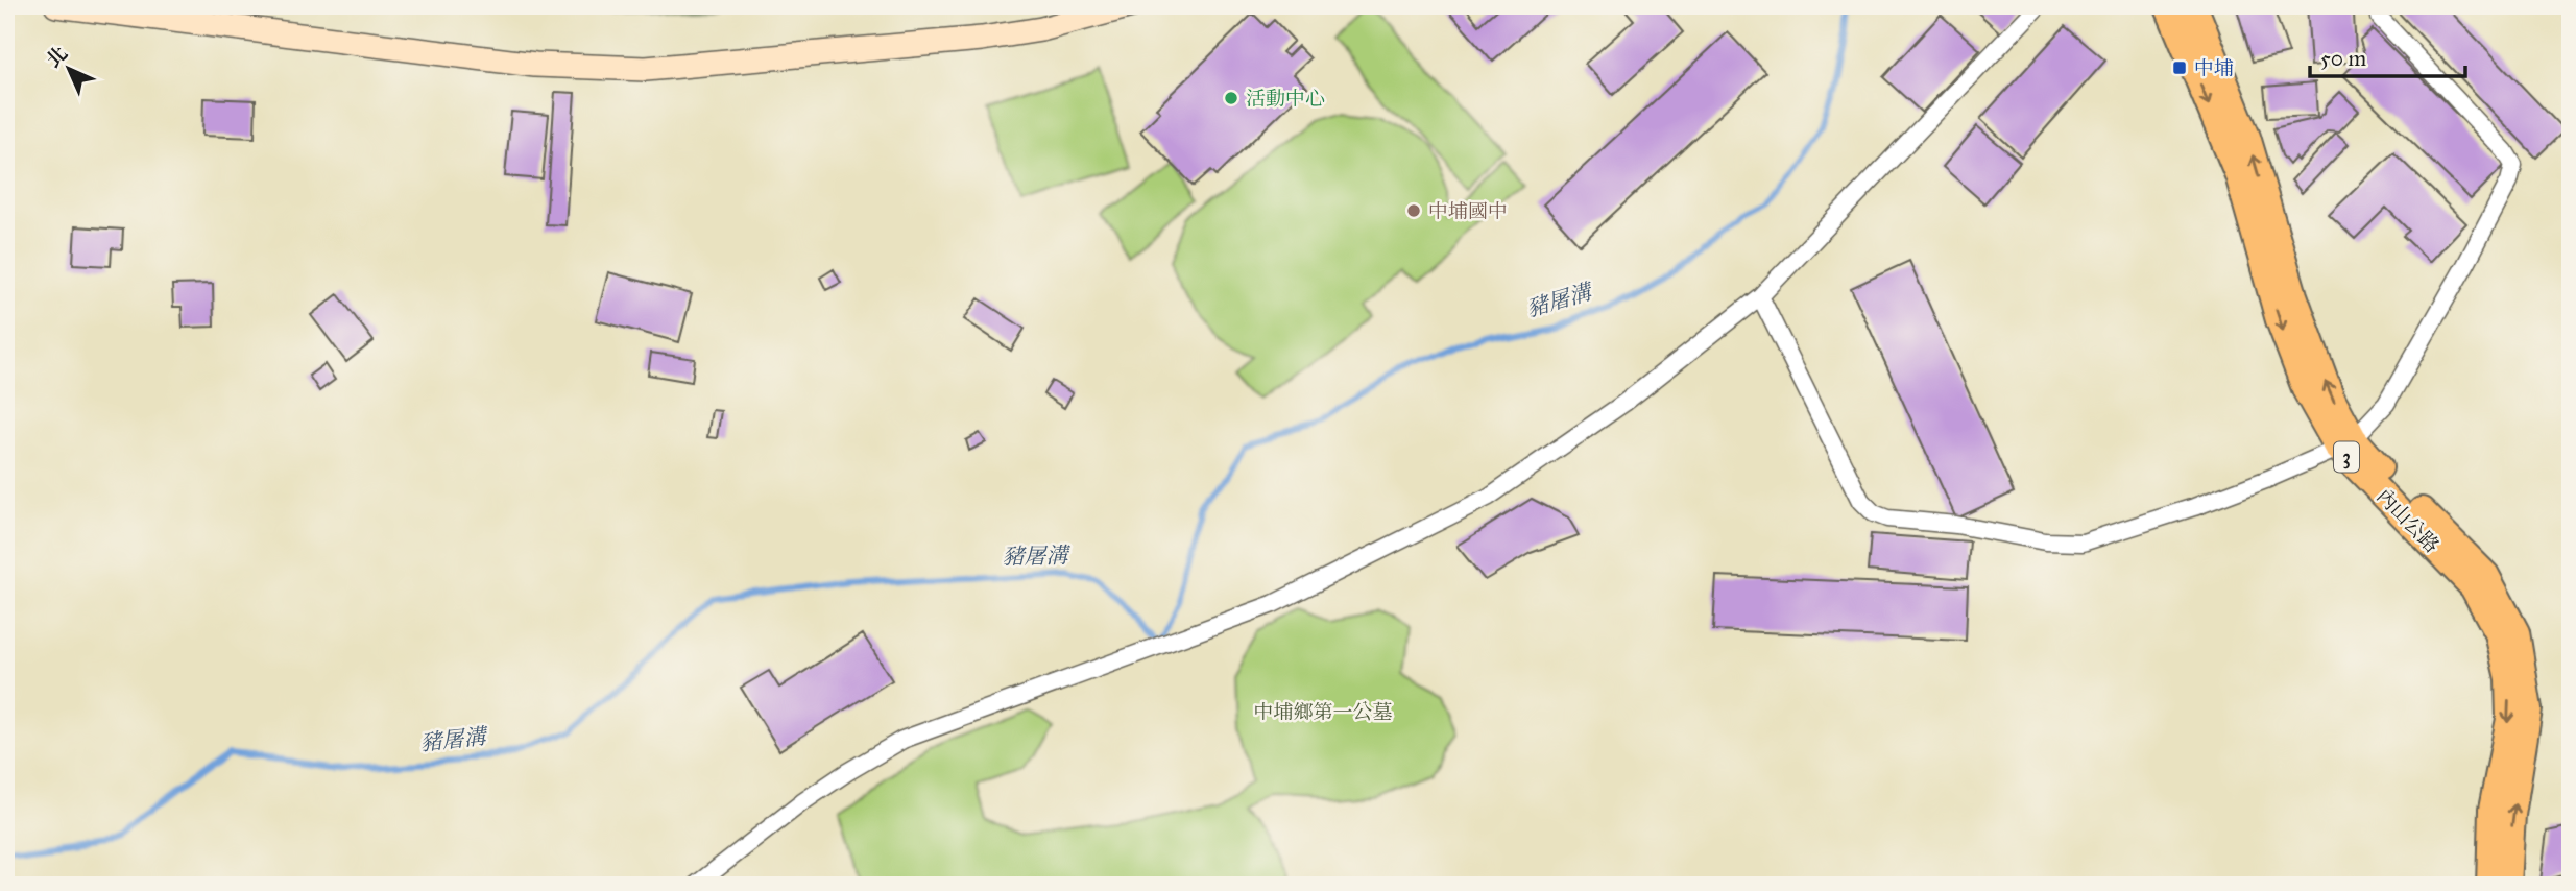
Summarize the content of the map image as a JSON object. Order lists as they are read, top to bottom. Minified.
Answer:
{"streets":{"main road":["3","內山公路"]},"water":["豬屠溝"],"parks":["中埔鄉第一公墓"],"places":{"transit":["中埔"],"other":["活動中心","中埔國中"]},"scale_bar":"50 m","north":"top left"}
